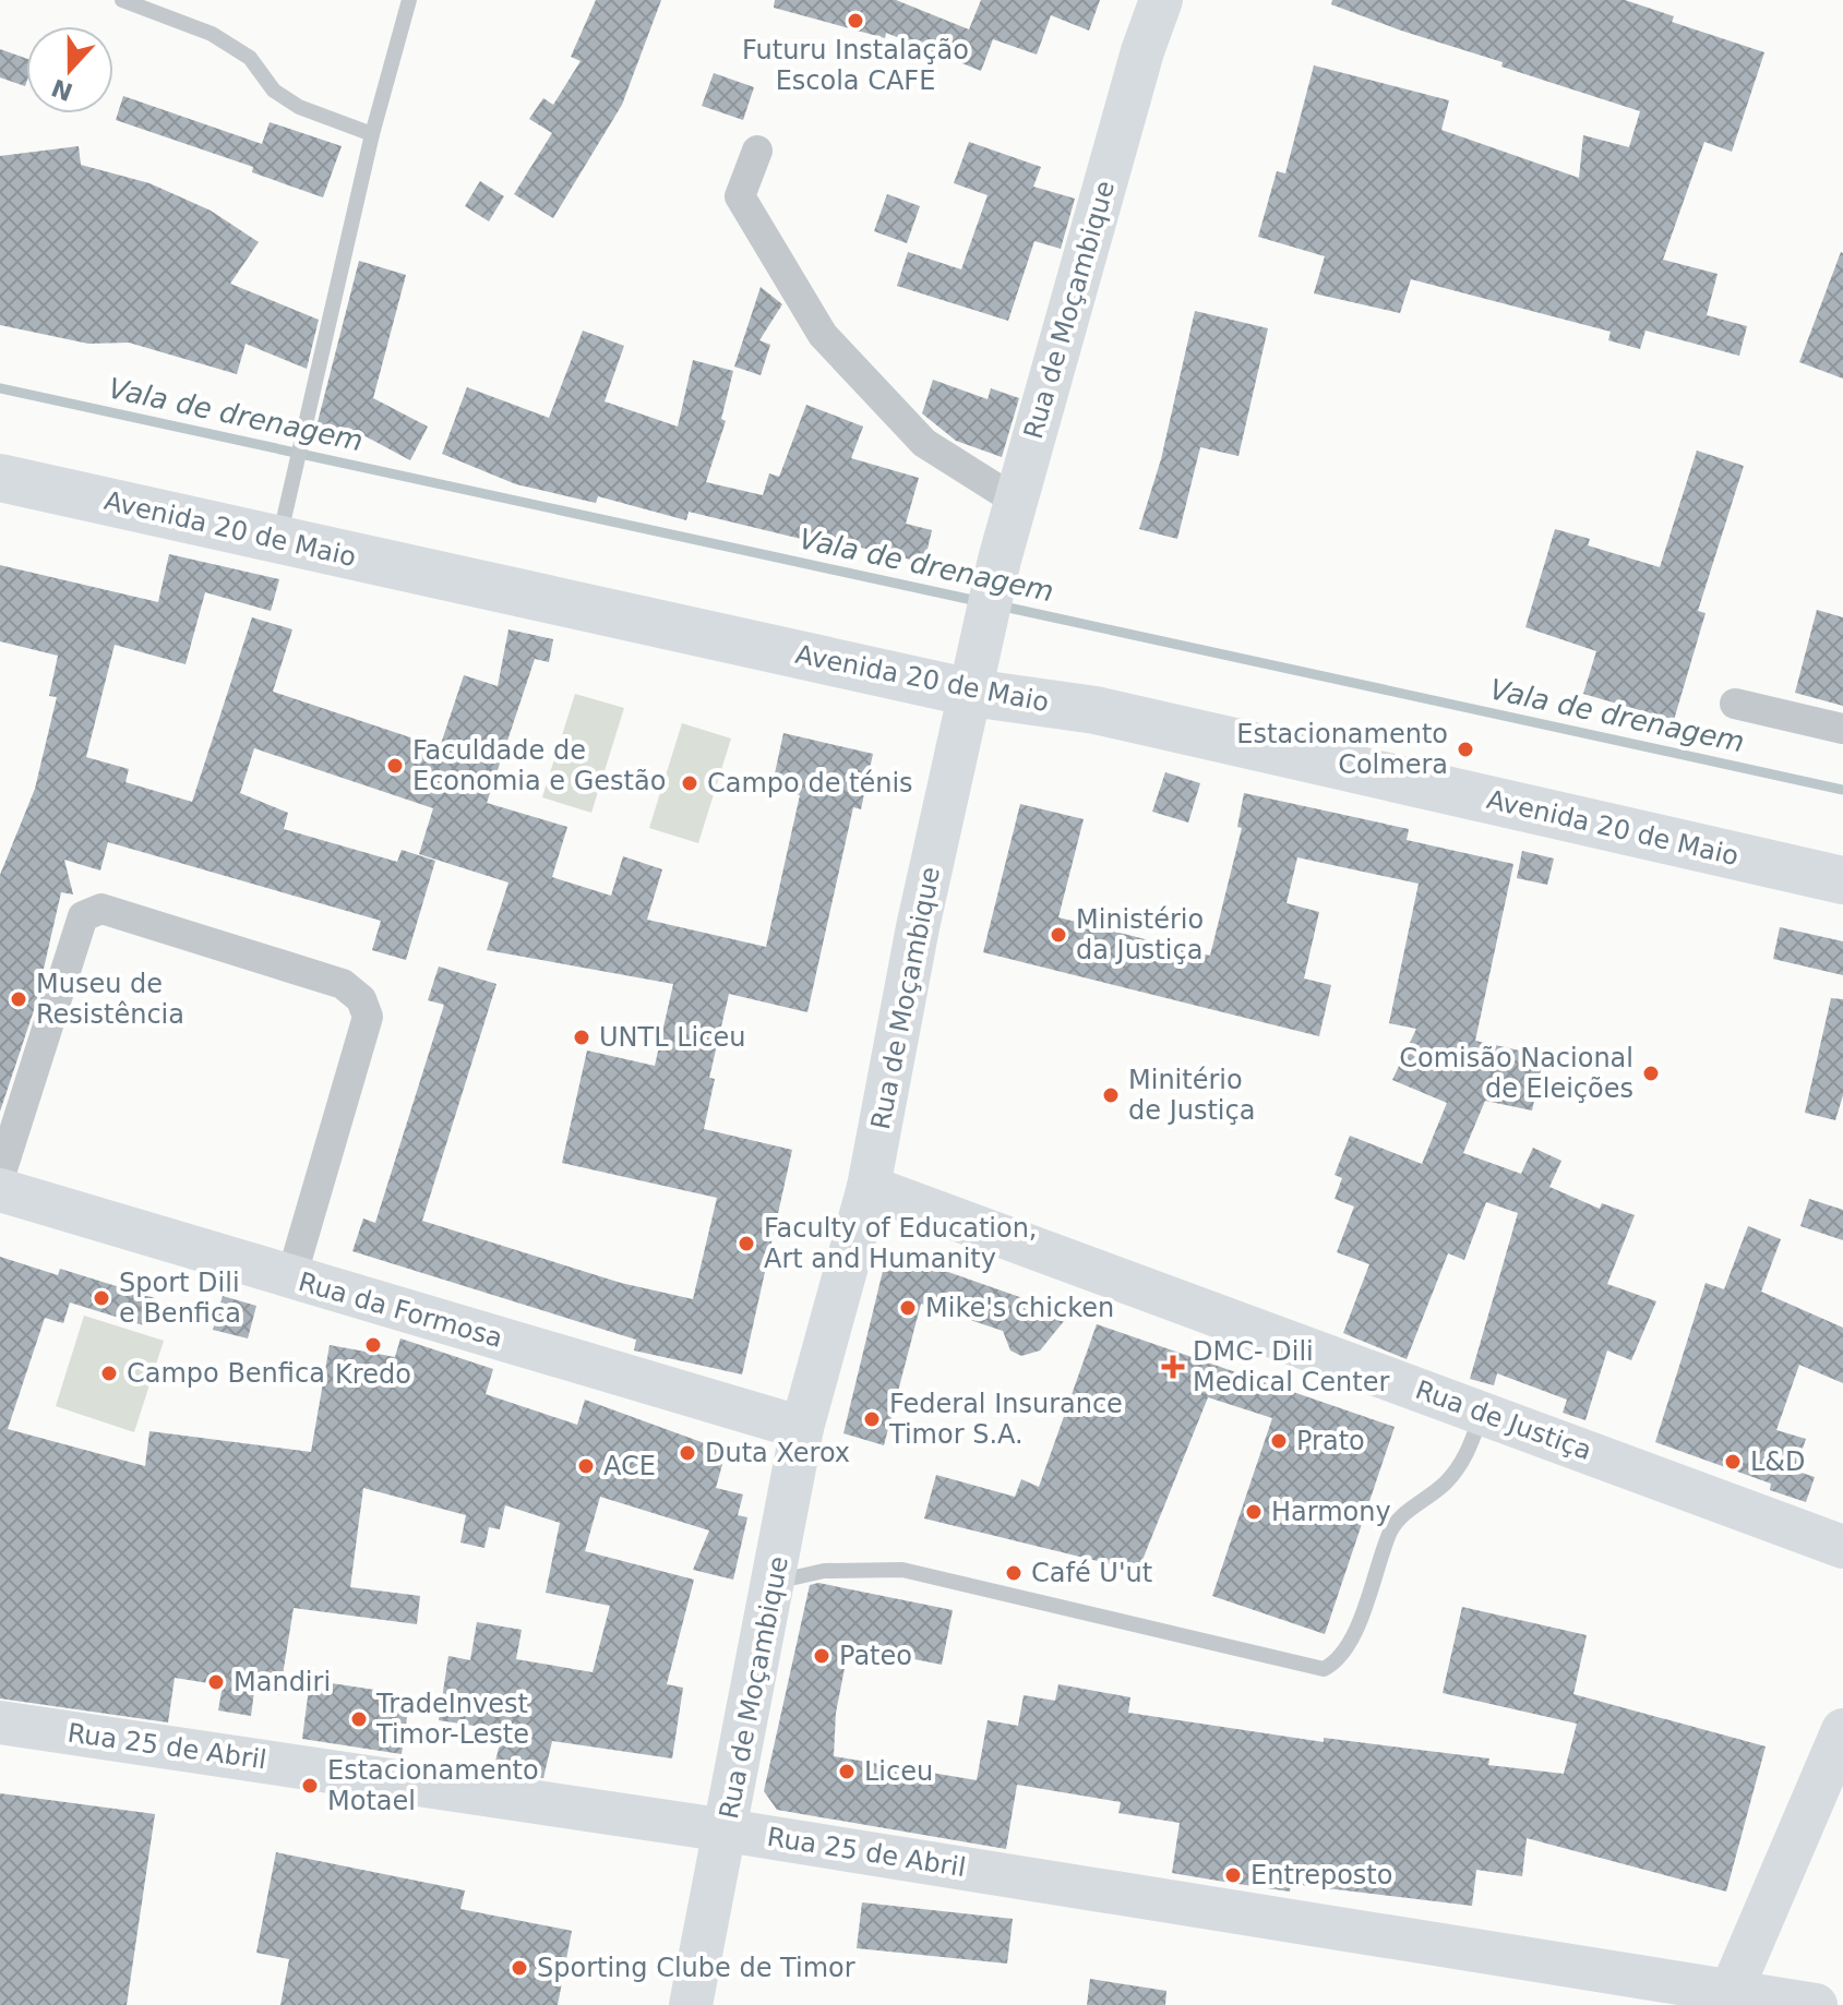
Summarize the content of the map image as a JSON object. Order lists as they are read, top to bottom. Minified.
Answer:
{"streets":{"main road":["Avenida 20 de Maio"],"street":["Rua de Moçambique","Rua da Formosa","Rua de Justiça","Rua 25 de Abril"]},"crossings":[["Rua de Moçambique","Avenida 20 de Maio"],["Rua de Moçambique","Rua da Formosa"],["Rua de Moçambique","Rua de Justiça"],["Rua de Moçambique","Rua 25 de Abril"]],"water":["Vala de drenagem"],"places":{"other":["Futuru Instalação Escola CAFE","Estacionamento Colmera","Faculdade de Economia e Gestão","Campo de ténis","Ministério da Justiça","Museu de Resistência","UNTL Liceu","Comisão Nacional de Eleições","Minitério de Justiça","Faculty of Education, Art and Humanity","Sport Dili e Benfica","Mike's chicken","Kredo","Campo Benfica","Federal Insurance Timor S.A.","Prato","Duta Xerox","L&D","ACE","Harmony","Café U'ut","Pateo","Mandiri","TradeInvest Timor-Leste","Liceu","Estacionamento Motael","Entreposto","Sporting Clube de Timor"],"health":["DMC- Dili Medical Center"]},"north":"bottom"}
